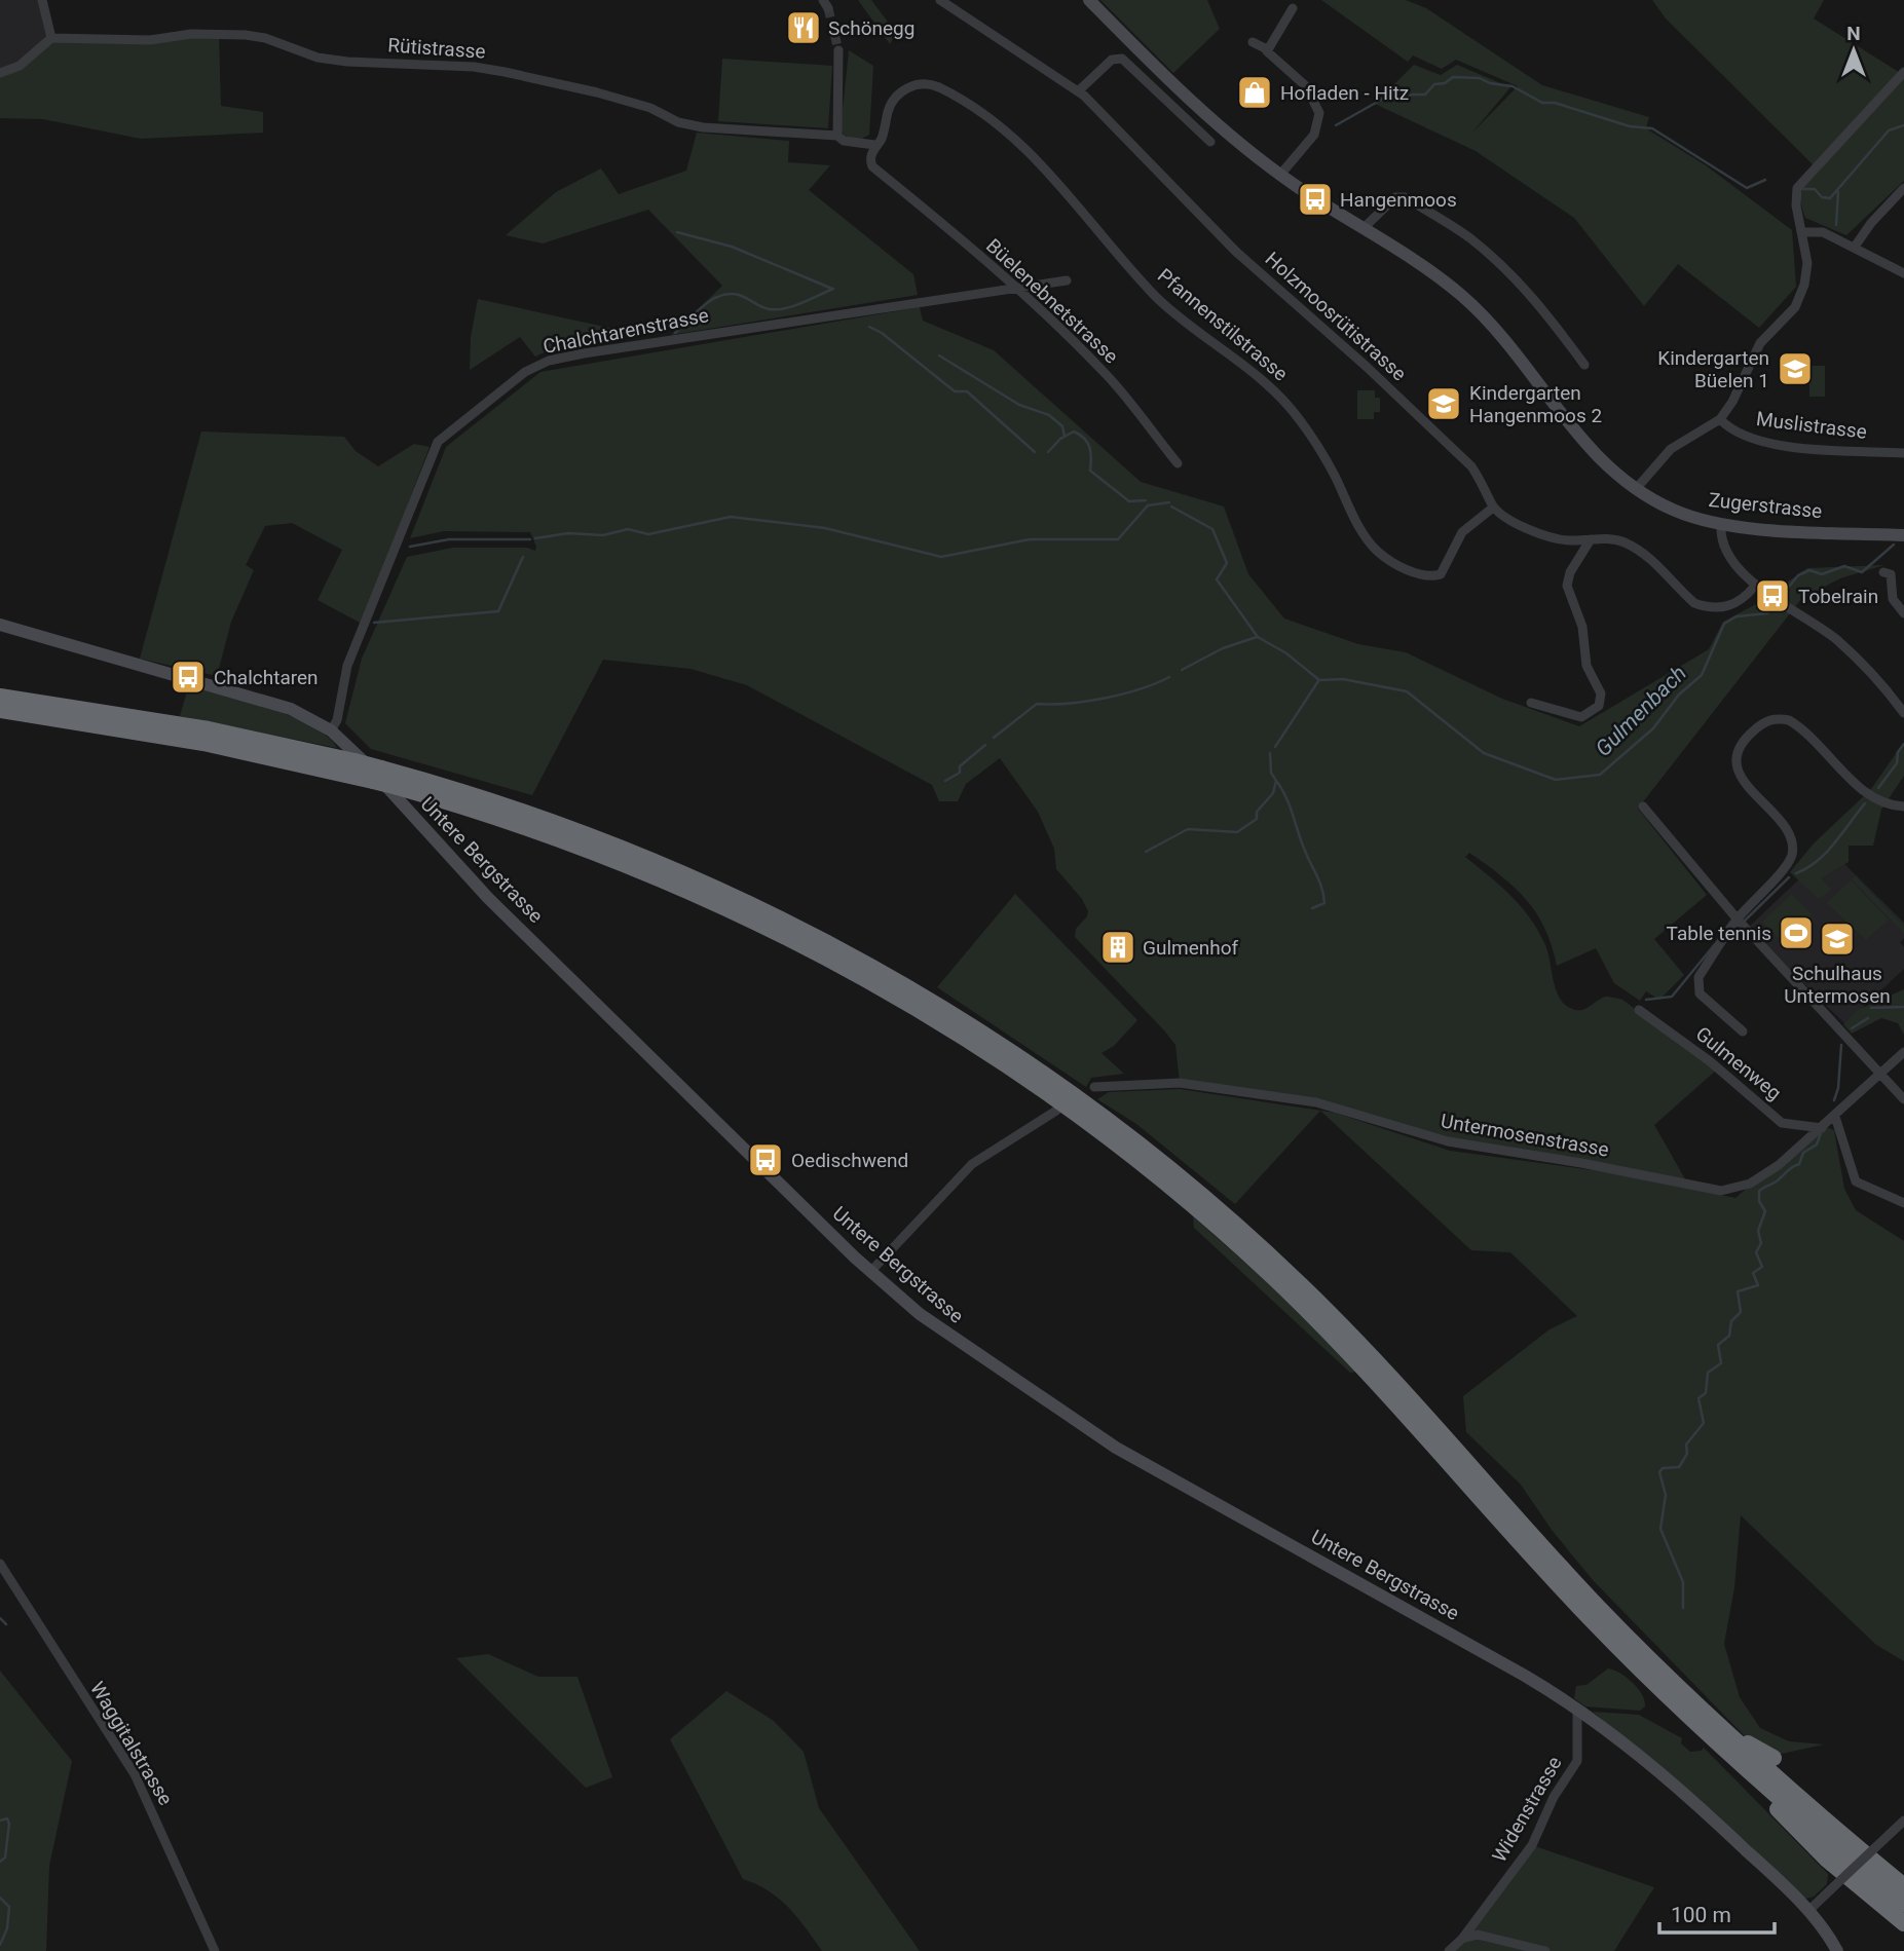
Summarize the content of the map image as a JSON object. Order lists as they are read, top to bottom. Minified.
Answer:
{"streets":{"main road":["Zugerstrasse","Untere Bergstrasse"],"street":["Rütistrasse","Büelenebnetstrasse","Holzmoosrütistrasse","Pfannenstilstrasse","Chalchtarenstrasse","Muslistrasse","Gulmenweg","Untermosenstrasse","Waggitalstrasse","Widenstrasse"]},"crossings":[["Rütistrasse","Büelenebnetstrasse"],["Rütistrasse","Pfannenstilstrasse"],["Büelenebnetstrasse","Pfannenstilstrasse"],["Büelenebnetstrasse","Chalchtarenstrasse"],["Holzmoosrütistrasse","Pfannenstilstrasse"],["Chalchtarenstrasse","Untere Bergstrasse"],["Untere Bergstrasse","Widenstrasse"],["Gulmenweg","Untermosenstrasse"]],"water":["Gulmenbach"],"places":{"restaurant":["Schönegg"],"shop":["Hofladen - Hitz"],"bus stop":["Hangenmoos","Tobelrain","Chalchtaren","Oedischwend"],"school or university":["Kindergarten Büelen 1","Kindergarten Hangenmoos 2","Schulhaus Untermosen"],"sports":["Table tennis"],"building":["Gulmenhof"]},"scale_bar":"100 m","north":"top"}
